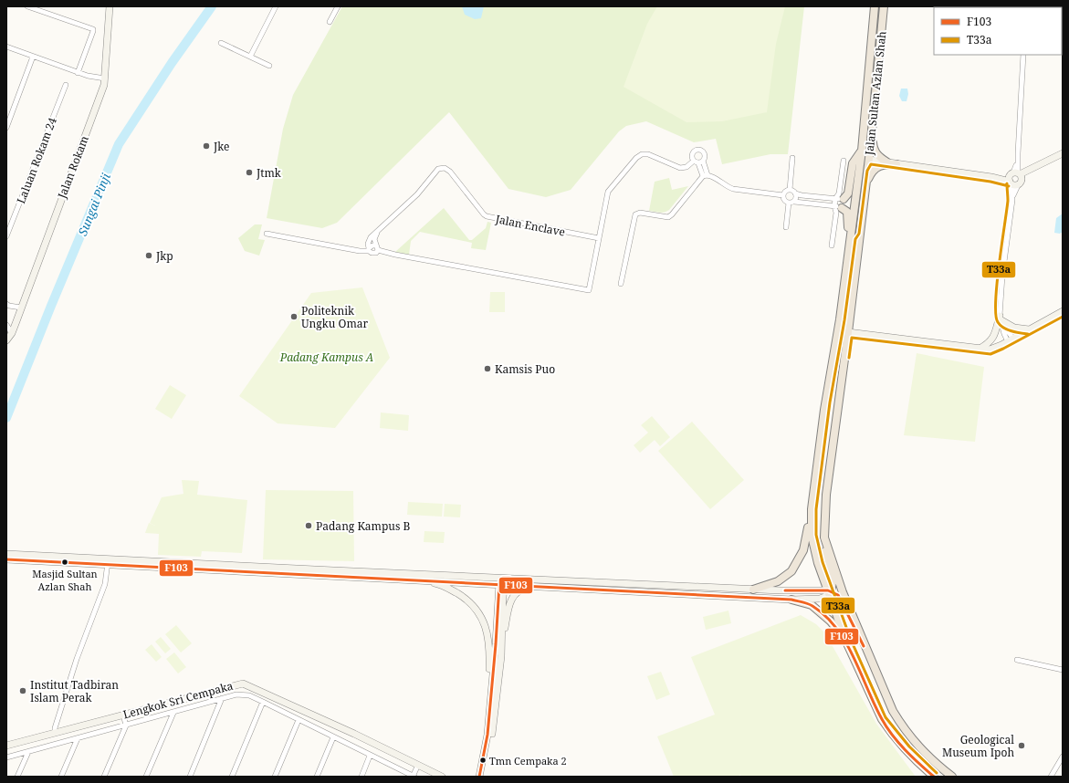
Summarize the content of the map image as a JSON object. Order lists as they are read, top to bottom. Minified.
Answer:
{"streets":{"main road":["Jalan Sultan Azlan Shah","Jalan Rokam","Lengkok Sri Cempaka"],"street":["Laluan Rokam 24","Jalan Enclave"]},"water":["Sungai Pinji"],"parks":["Padang Kampus A"],"places":["Jke","Jtmk","Jkp","Politeknik Ungku Omar","Kamsis Puo","Padang Kampus B","Masjid Sultan Azlan Shah","Institut Tadbiran Islam Perak","Geological Museum Ipoh","Tmn Cempaka 2"],"lines":["transit line T33a","transit line F103"],"legend":["F103","T33a"]}
